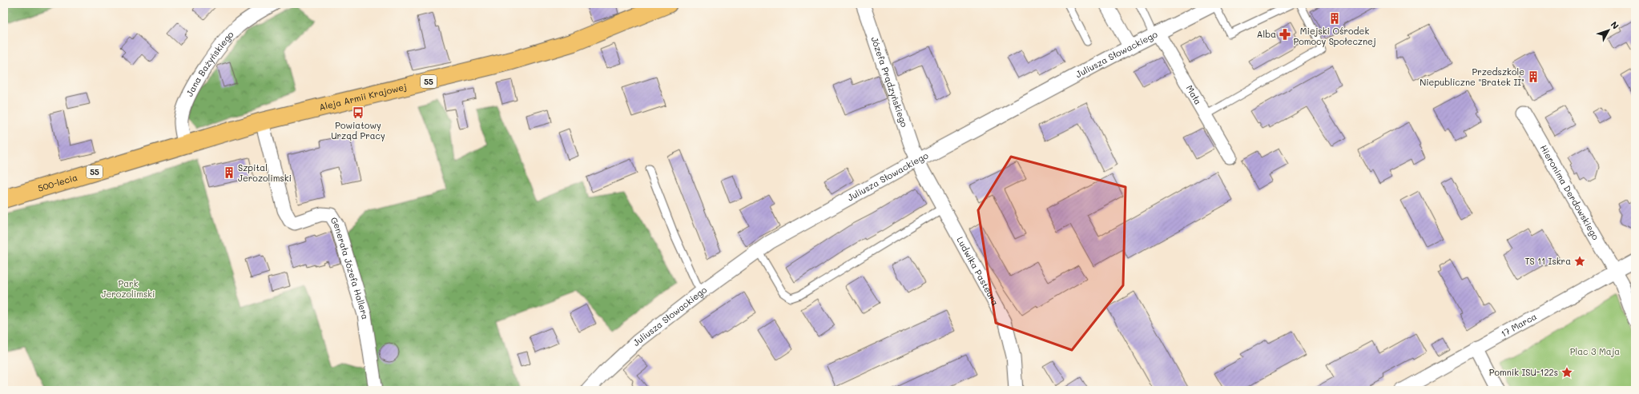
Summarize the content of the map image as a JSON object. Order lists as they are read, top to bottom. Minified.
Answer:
{"streets":{"main road":["55","Aleja Armii Krajowej","500-lecia"],"street":["Juliusza Słowackiego","Jana Bażyńskiego","Józefa Prądzyńskiego","Mała","Hieronima Derdowskiego","Generała Józefa Hallera","Ludwika Pasteura","17 Marca"]},"crossings":[["Juliusza Słowackiego","Józefa Prądzyńskiego"],["Juliusza Słowackiego","Mała"],["Juliusza Słowackiego","Ludwika Pasteura"],["Jana Bażyńskiego","Aleja Armii Krajowej"],["Jana Bażyńskiego","500-lecia"],["Józefa Prądzyńskiego","Ludwika Pasteura"],["Aleja Armii Krajowej","500-lecia"],["Aleja Armii Krajowej","Generała Józefa Hallera"],["Hieronima Derdowskiego","17 Marca"]],"parks":["Park Jerozolimski","Plac 3 Maja"],"places":{"building":["Miejski Ośrodek Pomocy Społecznej","Przedszkole Niepubliczne \"Bratek II\"","Szpital Jerozolimski"],"pharmacy":["Alba"],"bus stop":["Powiatowy Urząd Pracy"],"place":["TS 11 Iskra","Pomnik ISU-122s"]},"north":"top right"}
